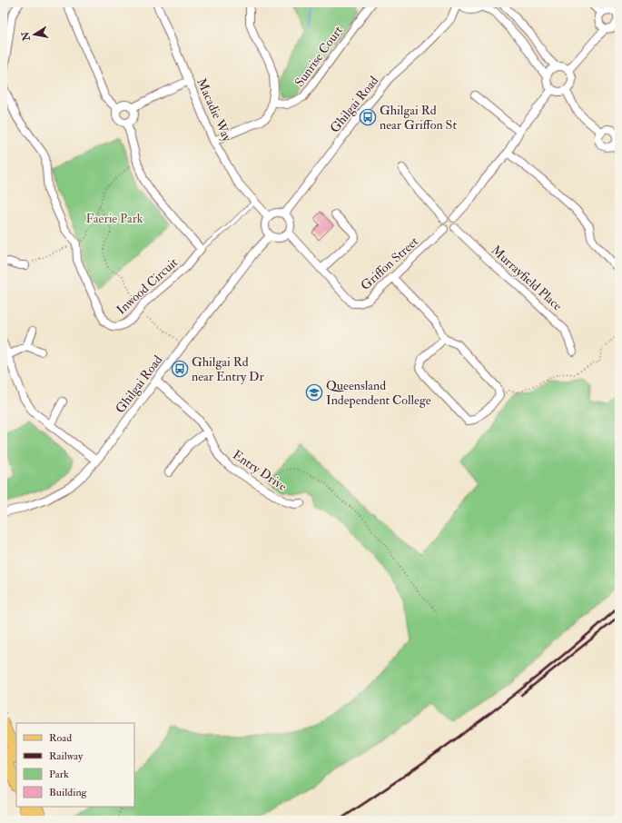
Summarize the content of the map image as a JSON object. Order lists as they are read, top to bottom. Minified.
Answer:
{"streets":{"street":["Sunrise Court","Ghilgai Road","Macadie Way","Griffon Street","Murrayfield Place","Inwood Circuit","Entry Drive"]},"crossings":[["Ghilgai Road","Macadie Way"],["Ghilgai Road","Griffon Street"],["Ghilgai Road","Entry Drive"],["Macadie Way","Griffon Street"],["Griffon Street","Murrayfield Place"]],"parks":["Faerie Park"],"places":{"bus stop":["Ghilgai Rd near Griffon St","Ghilgai Rd near Entry Dr"],"school or university":["Queensland Independent College"]},"legend":["Road","Railway","Park","Building"],"north":"left"}
